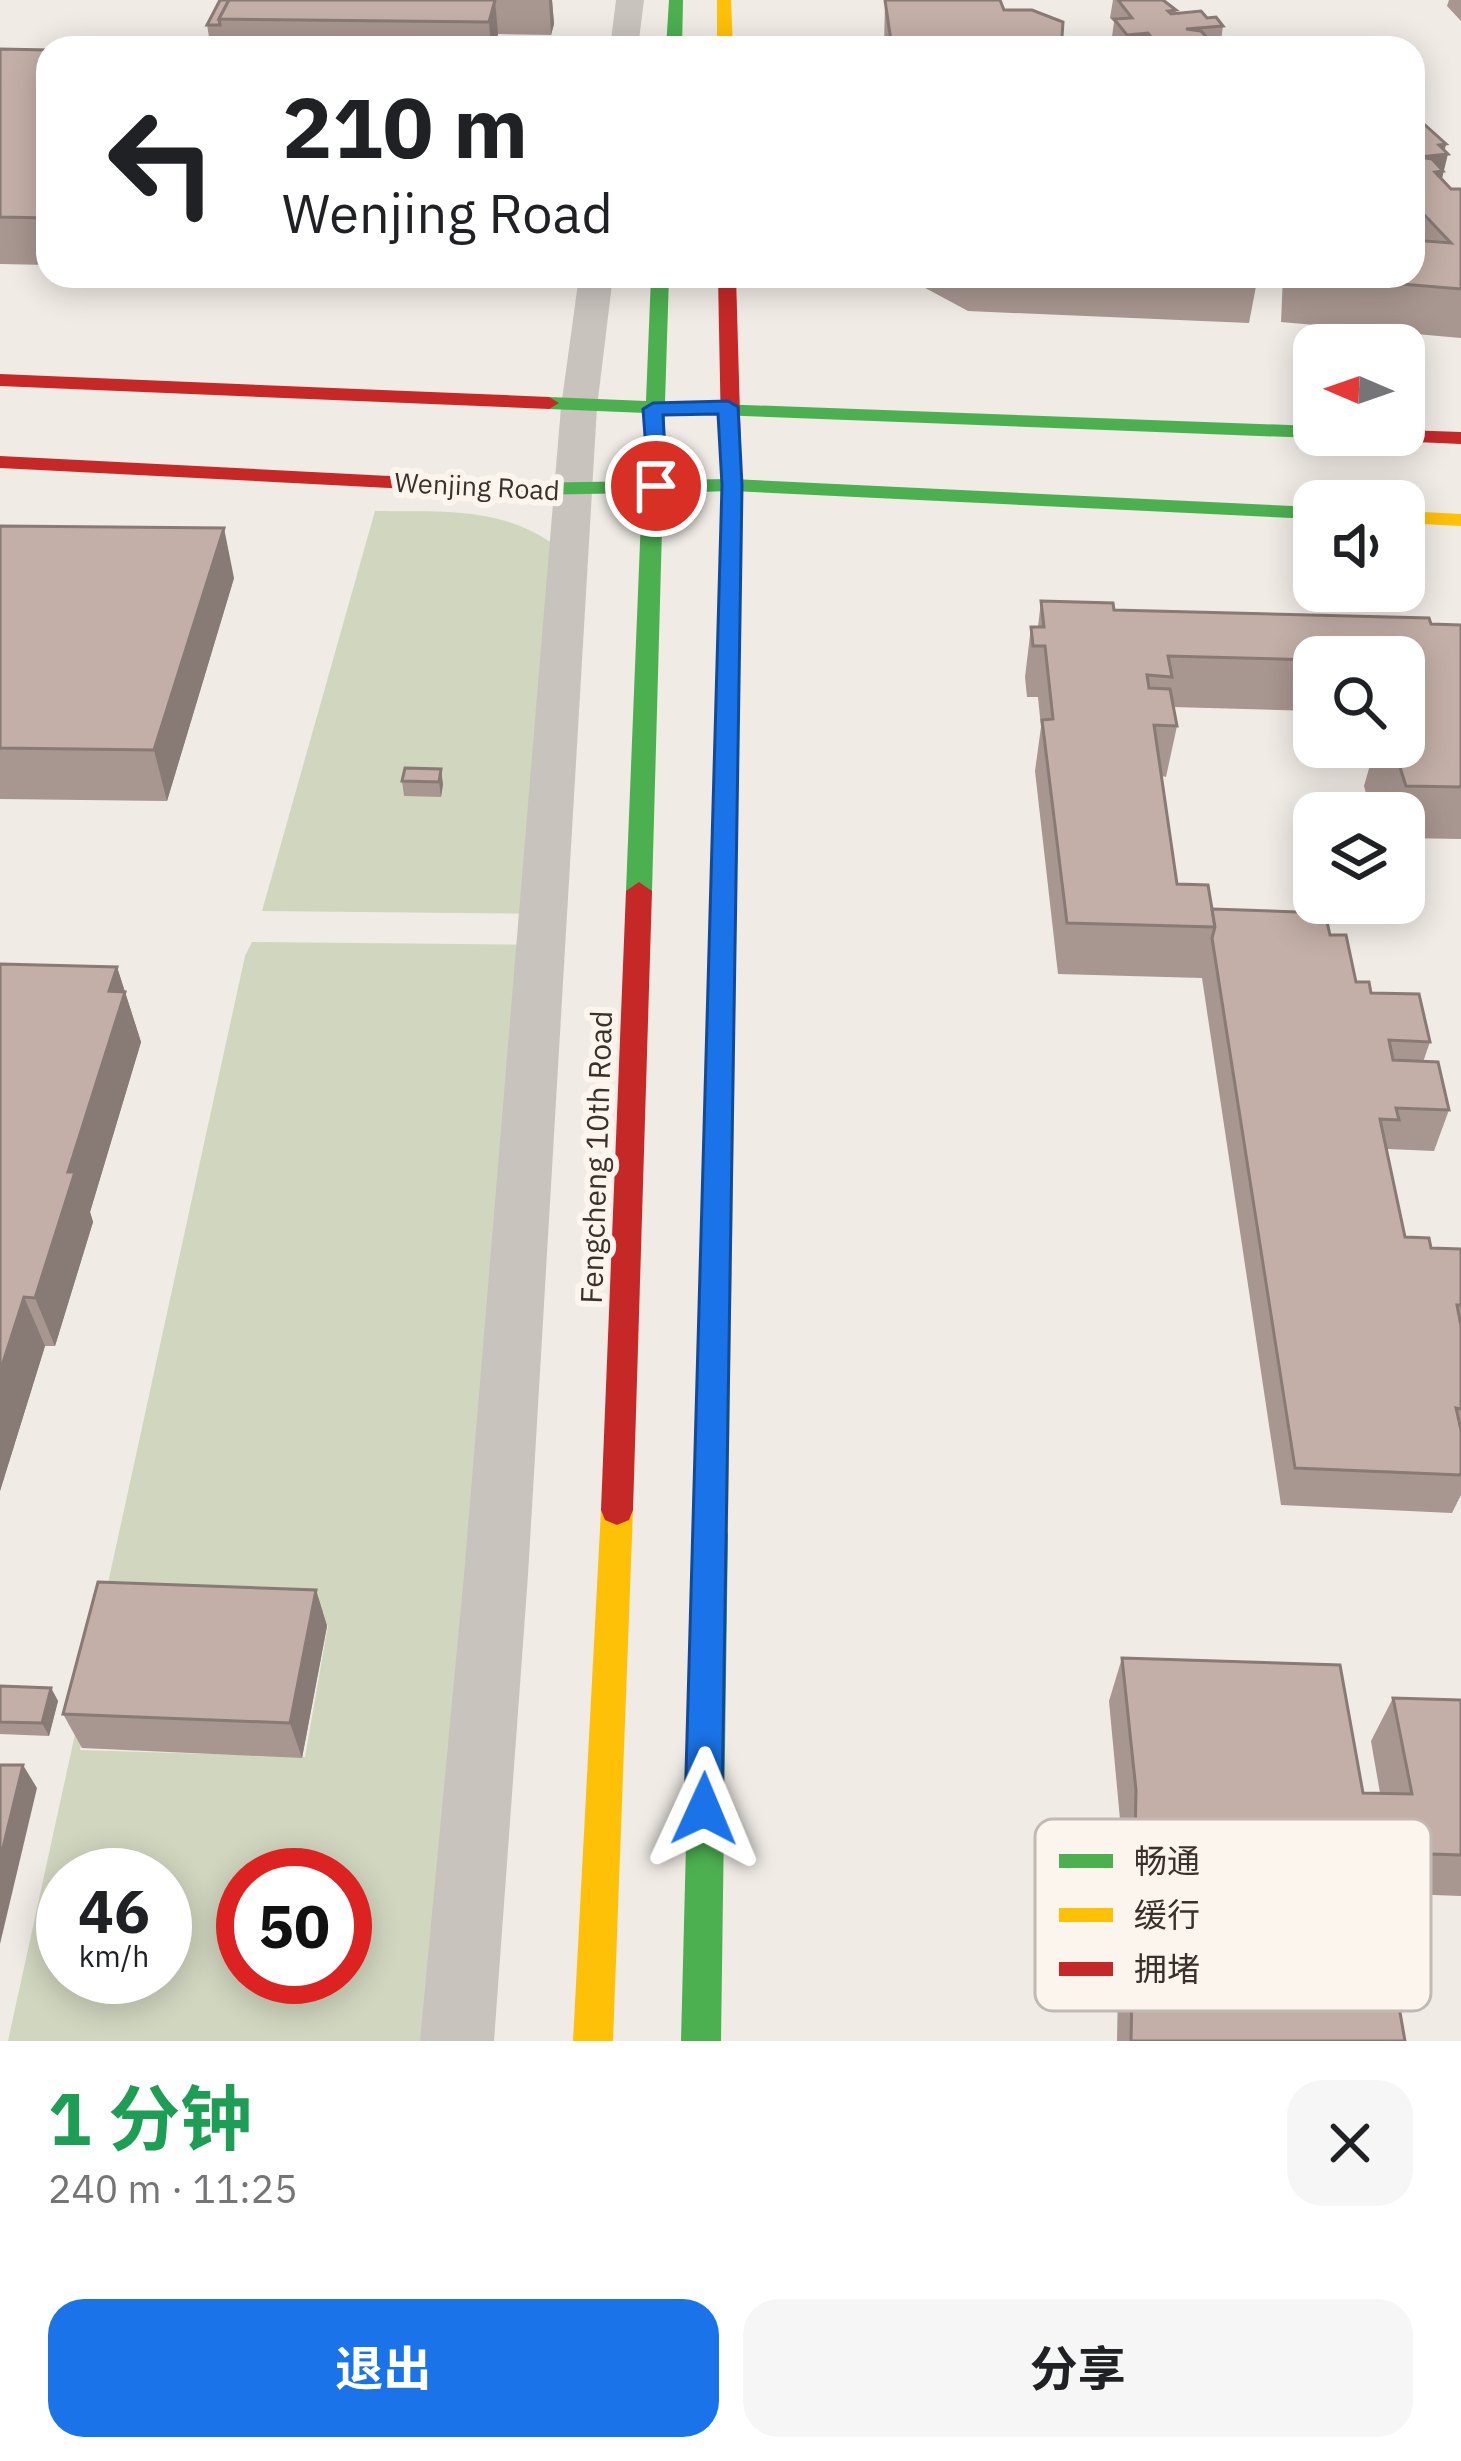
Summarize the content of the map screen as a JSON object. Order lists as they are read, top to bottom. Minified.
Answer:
{"streets":{"main road":["Wenjing Road","Fengcheng 10th Road"]},"crossings":[["Wenjing Road","Fengcheng 10th Road"]],"legend":["畅通","缓行","拥堵"],"north":"left","page":{"turn":["210 m","Wenjing Road"],"speed":"46 km/h","limit":"50","heading":["1 分钟","240 m · 11:25"],"buttons":["退出","分享"]}}
